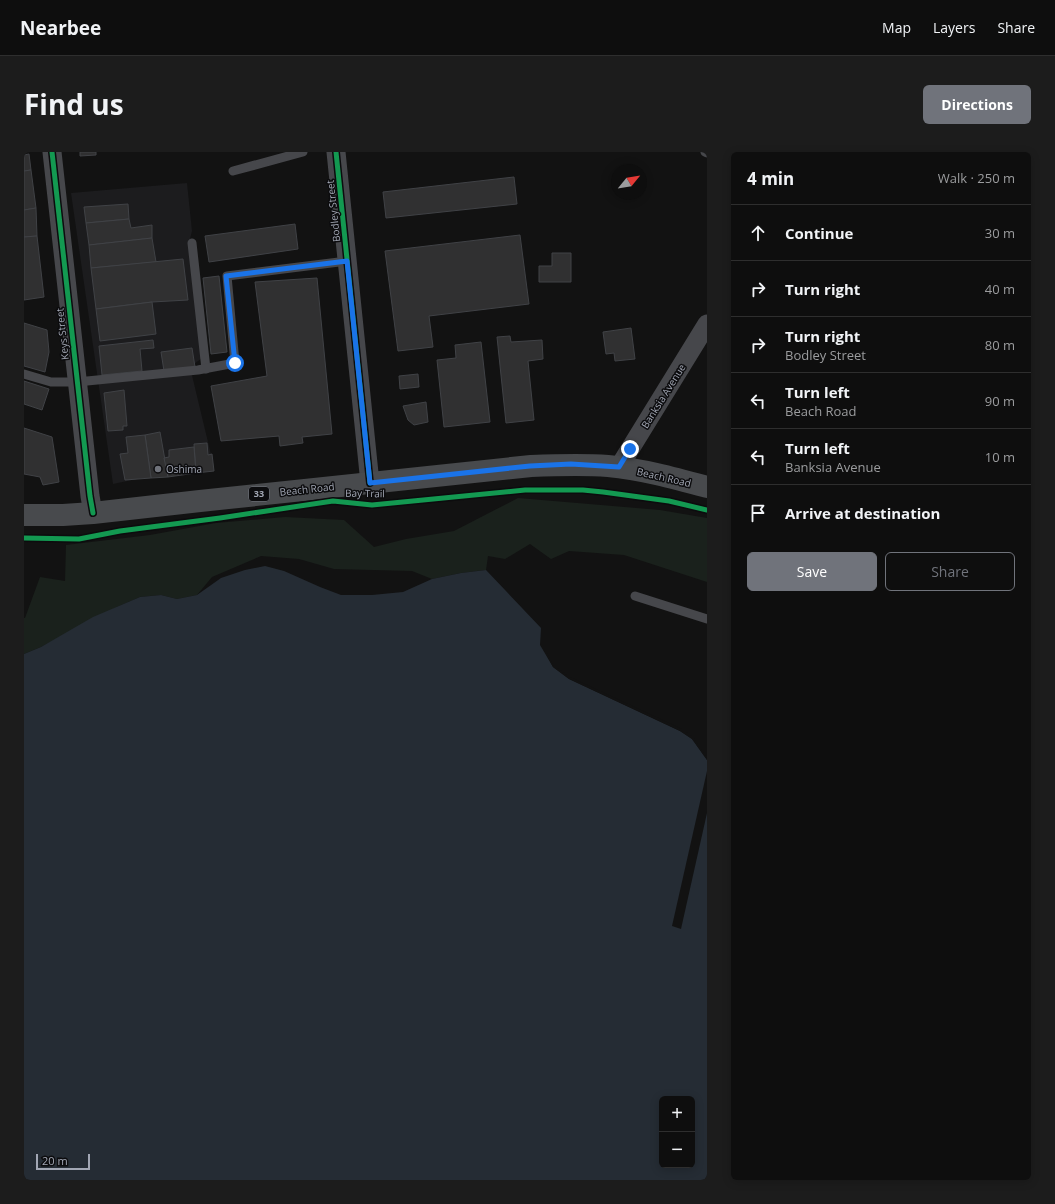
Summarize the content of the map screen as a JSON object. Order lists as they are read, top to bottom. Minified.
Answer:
{"streets":{"main road":["Beach Road","33"],"street":["Bodley Street","Keys Street","Banksia Avenue"],"cycle path":["Bay Trail"]},"crossings":[["Bodley Street","Beach Road"],["Keys Street","Beach Road"],["Banksia Avenue","Beach Road"]],"places":["Oshima"],"scale_bar":"20 m","north":"top right","page":{"header":"Nearbee","nav":["Map","Layers","Share"],"title":"Find us","buttons":["Directions",["Save","Share"]],"heading":["4 min","Walk · 250 m"],"list":[["Continue","30 m"],["Turn right","40 m"],["Turn right","Bodley Street","80 m"],["Turn left","Beach Road","90 m"],["Turn left","Banksia Avenue","10 m"],"Arrive at destination"],"map_buttons":["+","−"],"scale":"20 m"}}
